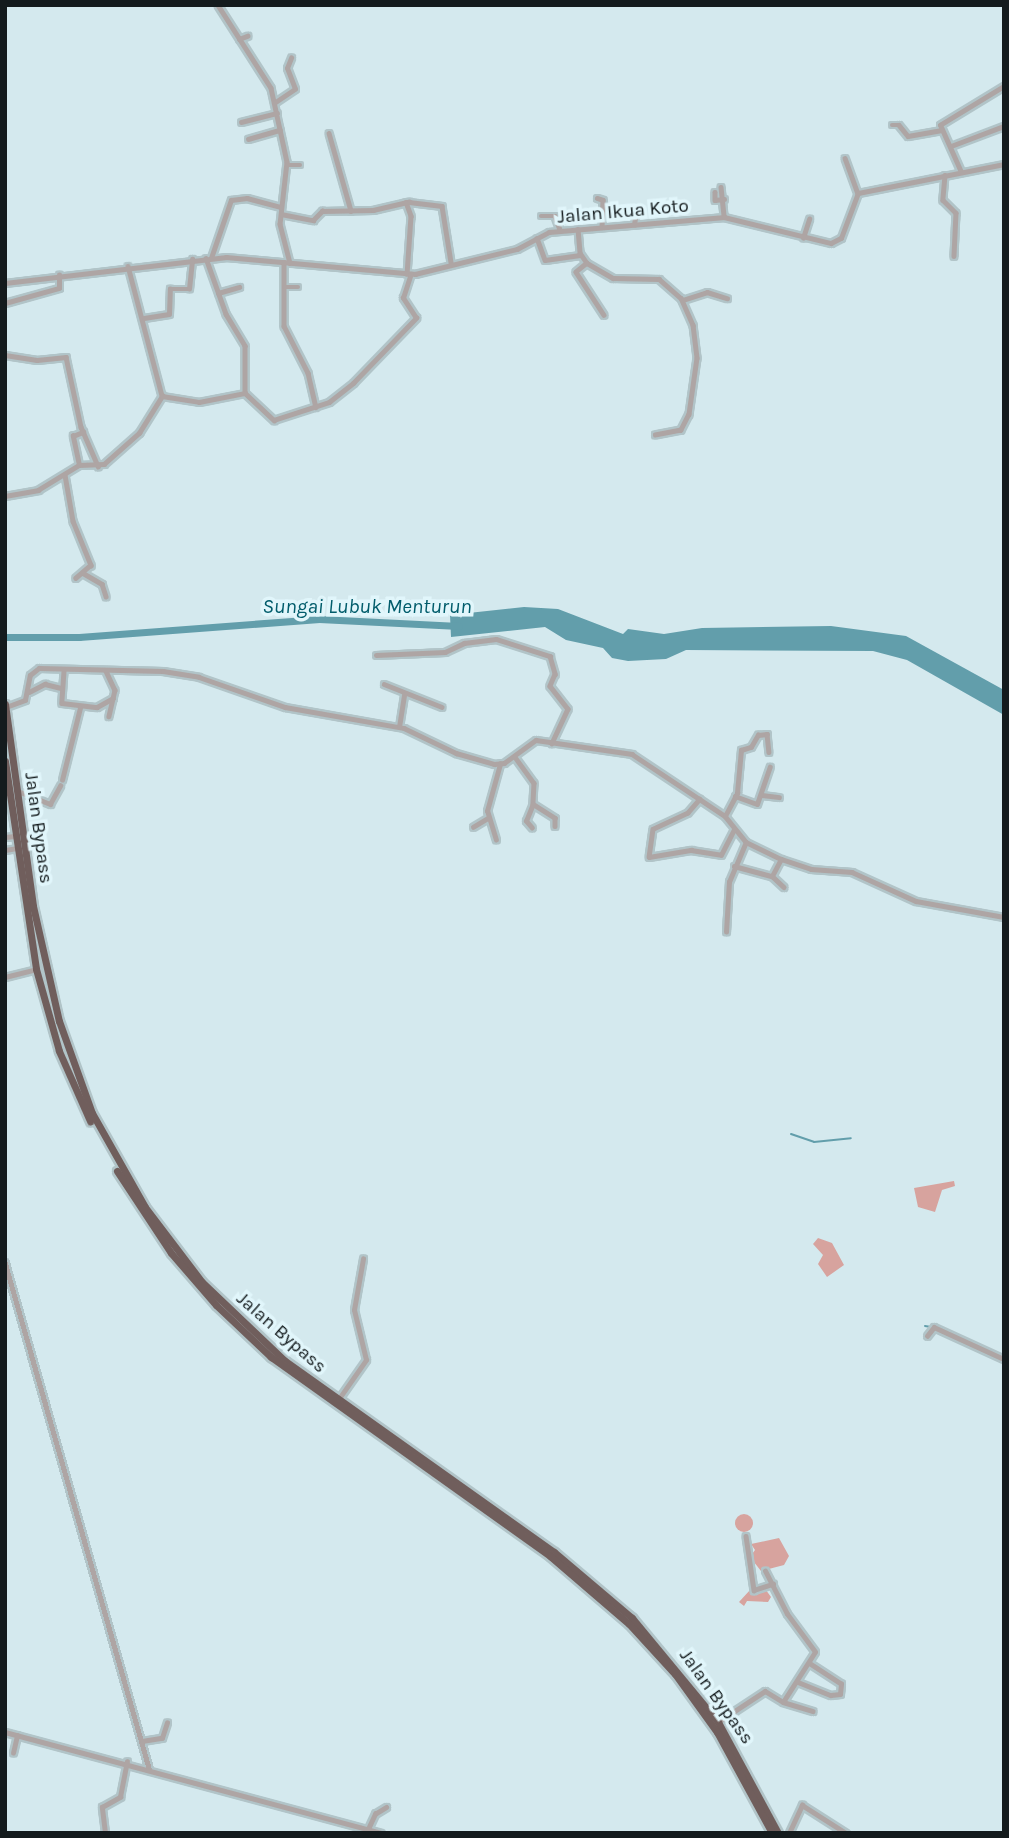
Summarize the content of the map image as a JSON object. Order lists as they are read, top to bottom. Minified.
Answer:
{"streets":{"highway":["Jalan Bypass"],"street":["Jalan Ikua Koto"]},"water":["Sungai Lubuk Menturun"]}
